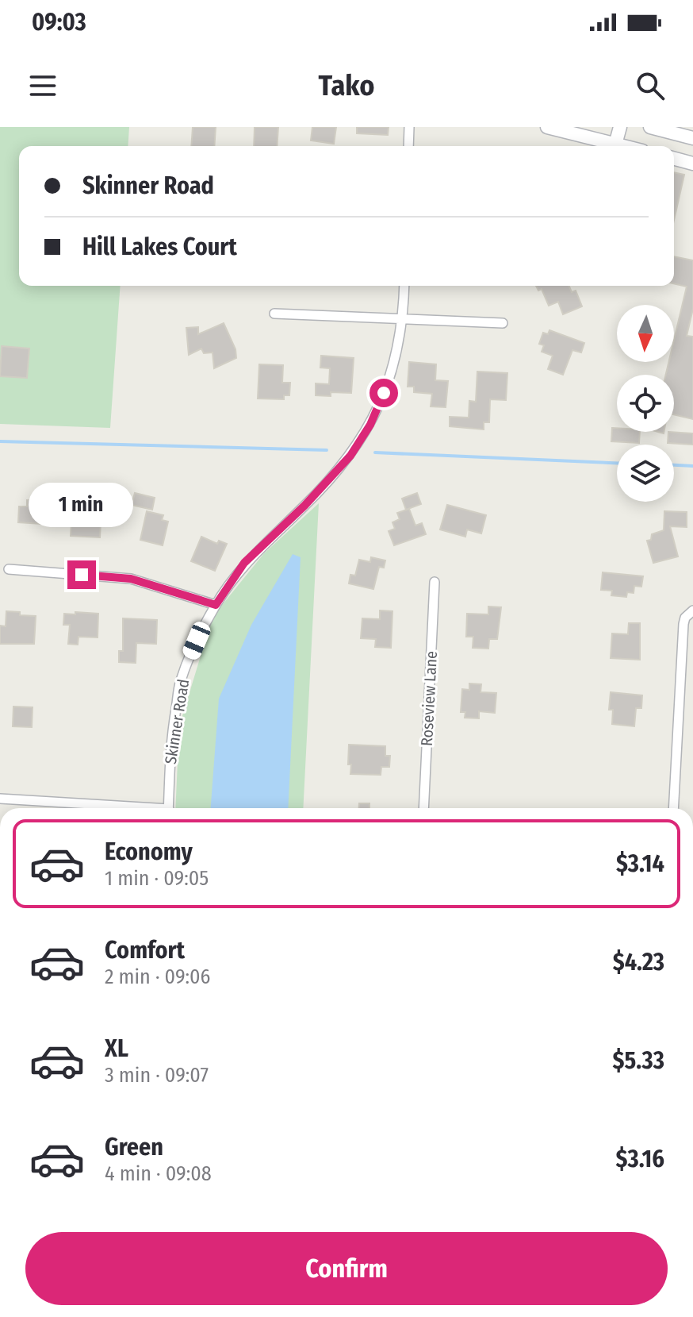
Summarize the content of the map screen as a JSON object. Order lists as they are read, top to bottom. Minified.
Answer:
{"streets":{"street":["Roseview Lane","Skinner Road"]},"north":"bottom","page":{"status":"09:03","header":"Tako","banner":["Skinner Road","Hill Lakes Court"],"bubble":"1 min","list":[{"name":"Economy","note":"1 min · 09:05","value":"$3.14"},{"name":"Comfort","note":"2 min · 09:06","value":"$4.23"},{"name":"XL","note":"3 min · 09:07","value":"$5.33"},{"name":"Green","note":"4 min · 09:08","value":"$3.16"}],"buttons":"Confirm"}}
